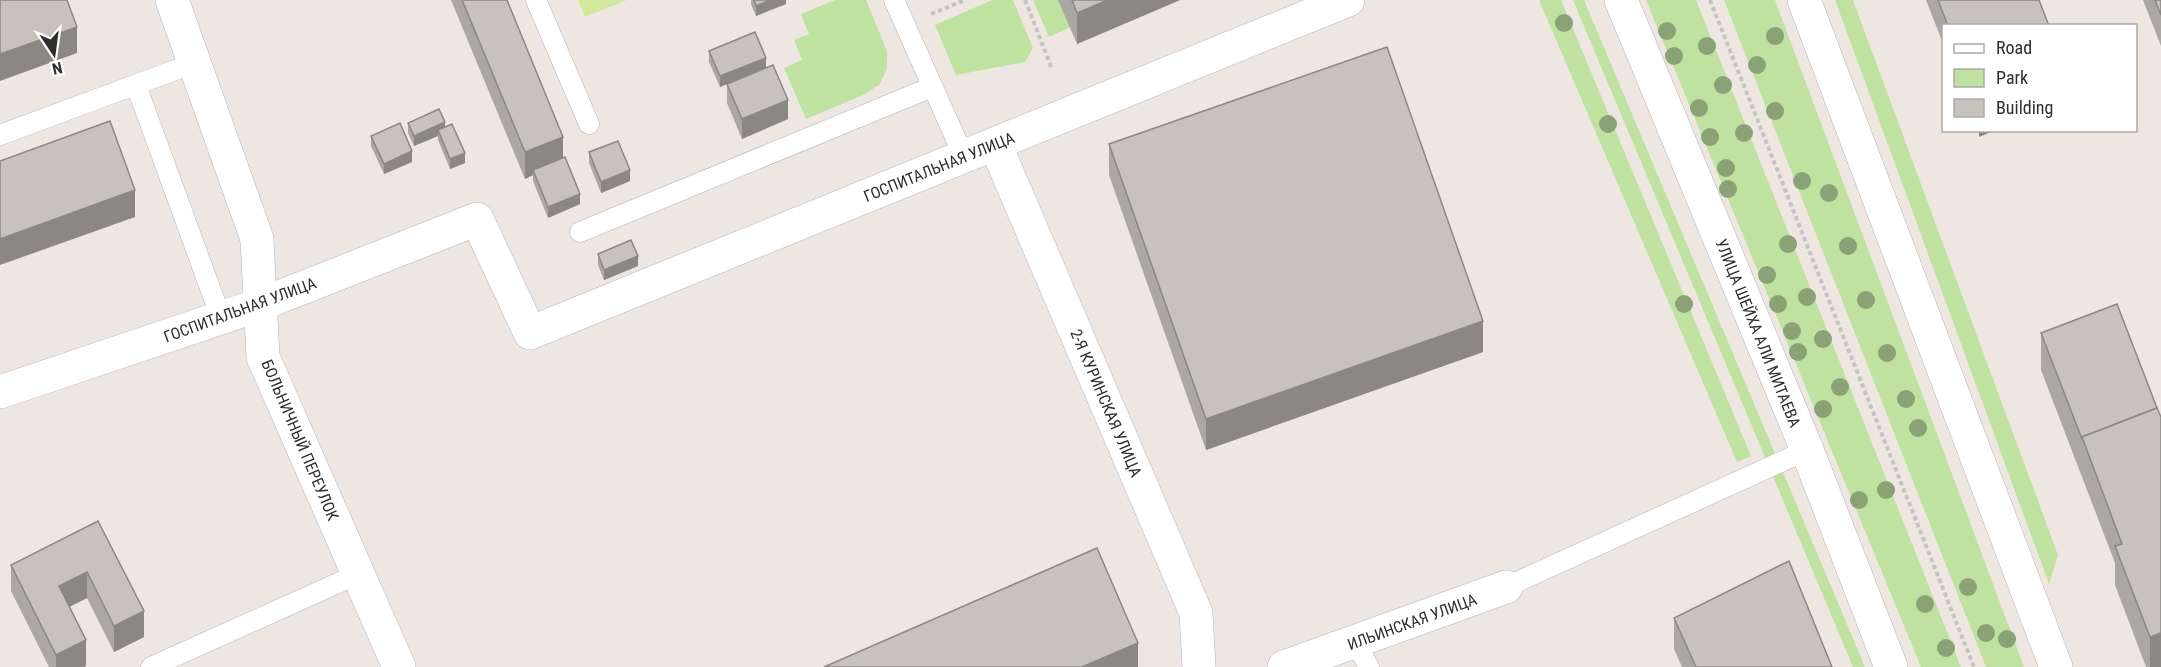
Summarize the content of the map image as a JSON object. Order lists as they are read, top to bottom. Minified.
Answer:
{"streets":{"street":["ГОСПИТАЛЬНАЯ УЛИЦА","УЛИЦА ШЕЙХА АЛИ МИТАЕВА","2-Я КУРИНСКАЯ УЛИЦА","БОЛЬНИЧНЫЙ ПЕРЕУЛОК","ИЛЬИНСКАЯ УЛИЦА"]},"crossings":[["ГОСПИТАЛЬНАЯ УЛИЦА","2-Я КУРИНСКАЯ УЛИЦА"],["ГОСПИТАЛЬНАЯ УЛИЦА","БОЛЬНИЧНЫЙ ПЕРЕУЛОК"]],"legend":["Road","Park","Building"],"north":"bottom"}
